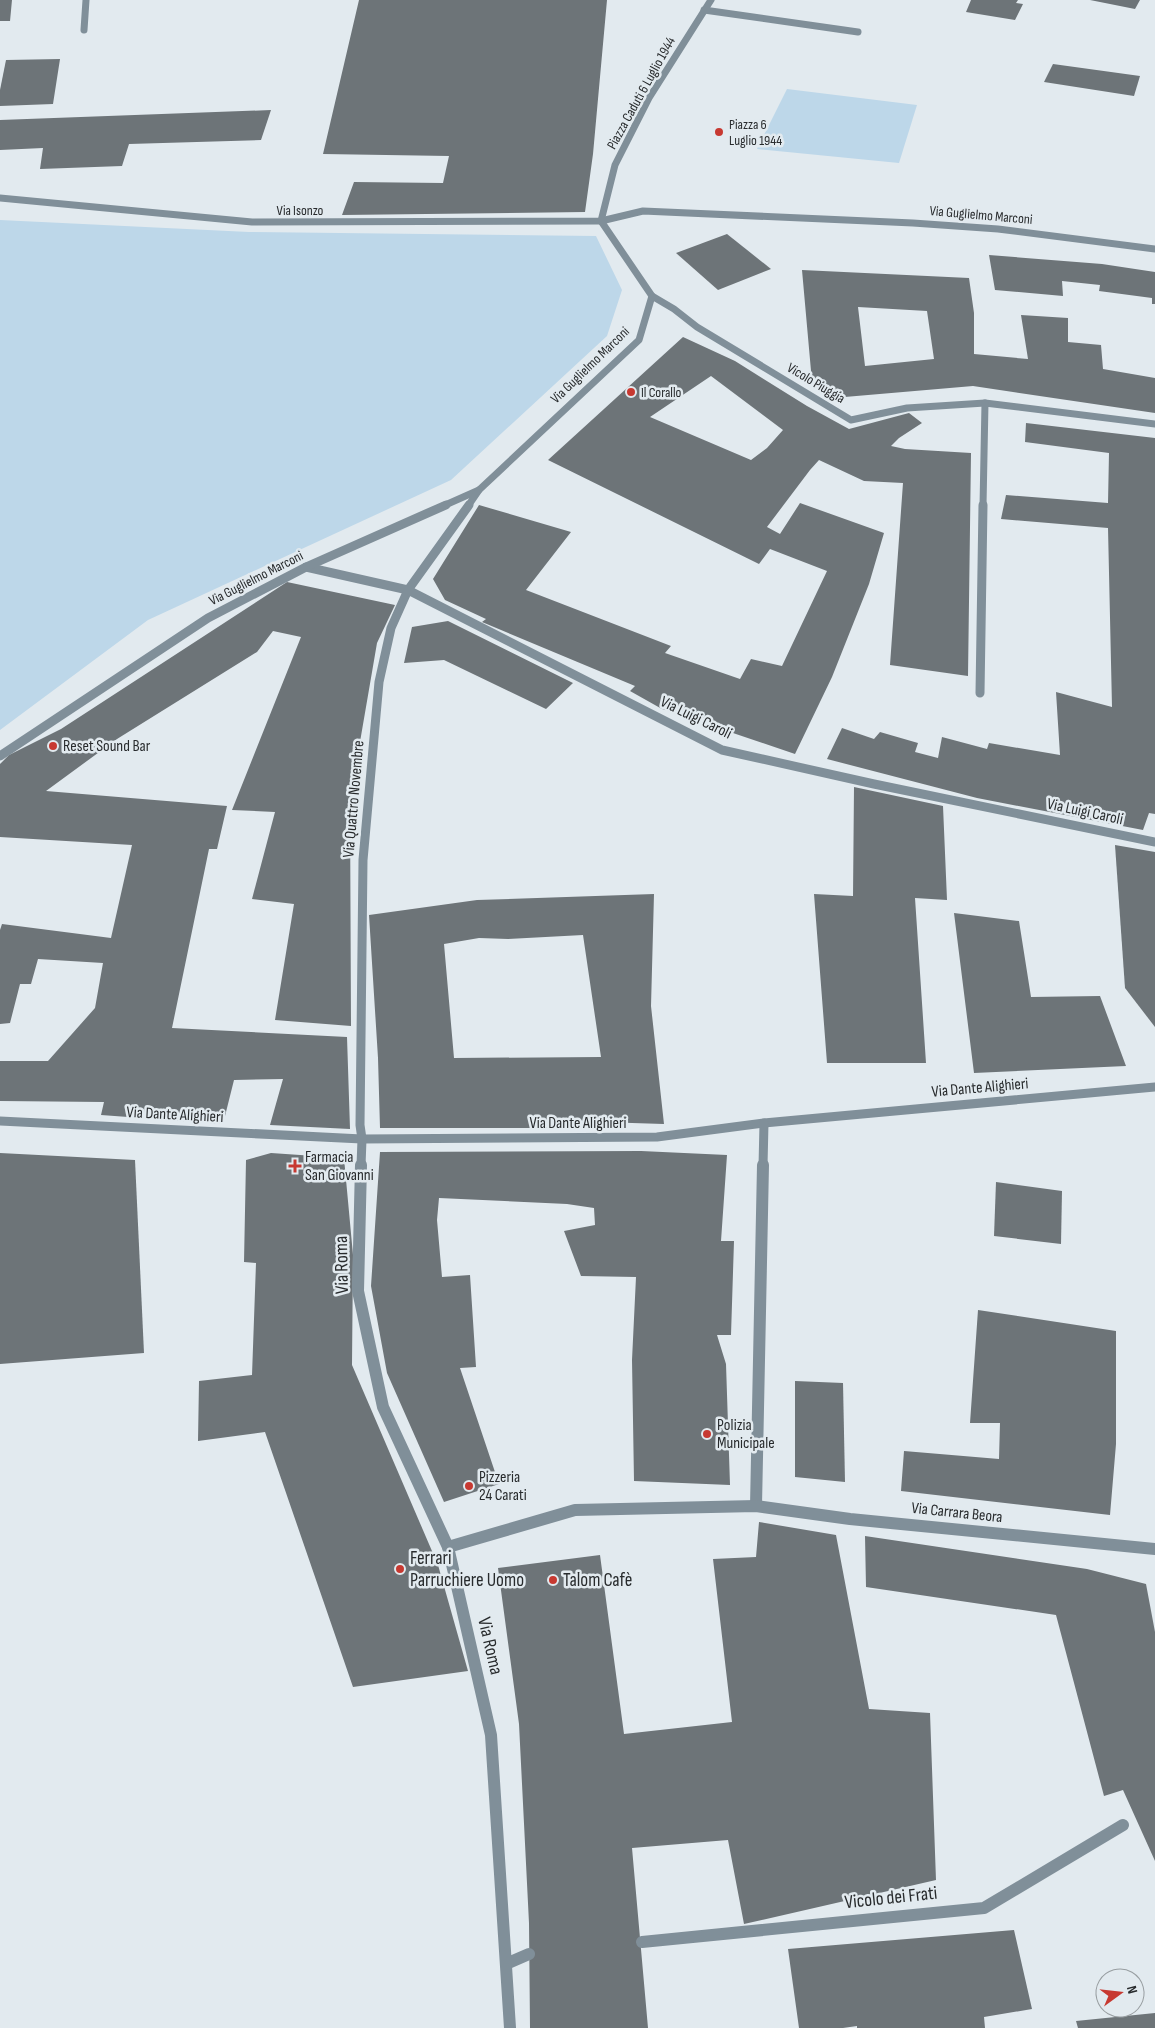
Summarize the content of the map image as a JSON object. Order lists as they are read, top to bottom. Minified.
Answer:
{"streets":{"street":["Piazza Caduti 6 Luglio 1944","Via Isonzo","Via Guglielmo Marconi","Vicolo Piuggia","Via Luigi Caroli","Via Quattro Novembre","Via Dante Alighieri","Via Roma","Via Carrara Beora","Vicolo dei Frati"]},"crossings":[["Piazza Caduti 6 Luglio 1944","Via Isonzo"],["Piazza Caduti 6 Luglio 1944","Via Guglielmo Marconi"],["Via Isonzo","Via Guglielmo Marconi"],["Via Guglielmo Marconi","Vicolo Piuggia"],["Via Guglielmo Marconi","Via Luigi Caroli"],["Via Guglielmo Marconi","Via Quattro Novembre"],["Via Luigi Caroli","Via Quattro Novembre"],["Via Quattro Novembre","Via Dante Alighieri"],["Via Quattro Novembre","Via Roma"],["Via Dante Alighieri","Via Roma"],["Via Roma","Via Carrara Beora"]],"places":{"other":["Piazza 6 Luglio 1944","Il Corallo","Reset Sound Bar","Polizia Municipale","Pizzeria 24 Carati","Ferrari Parruchiere Uomo","Talom Cafè"],"health":["Farmacia San Giovanni"]},"north":"right"}
